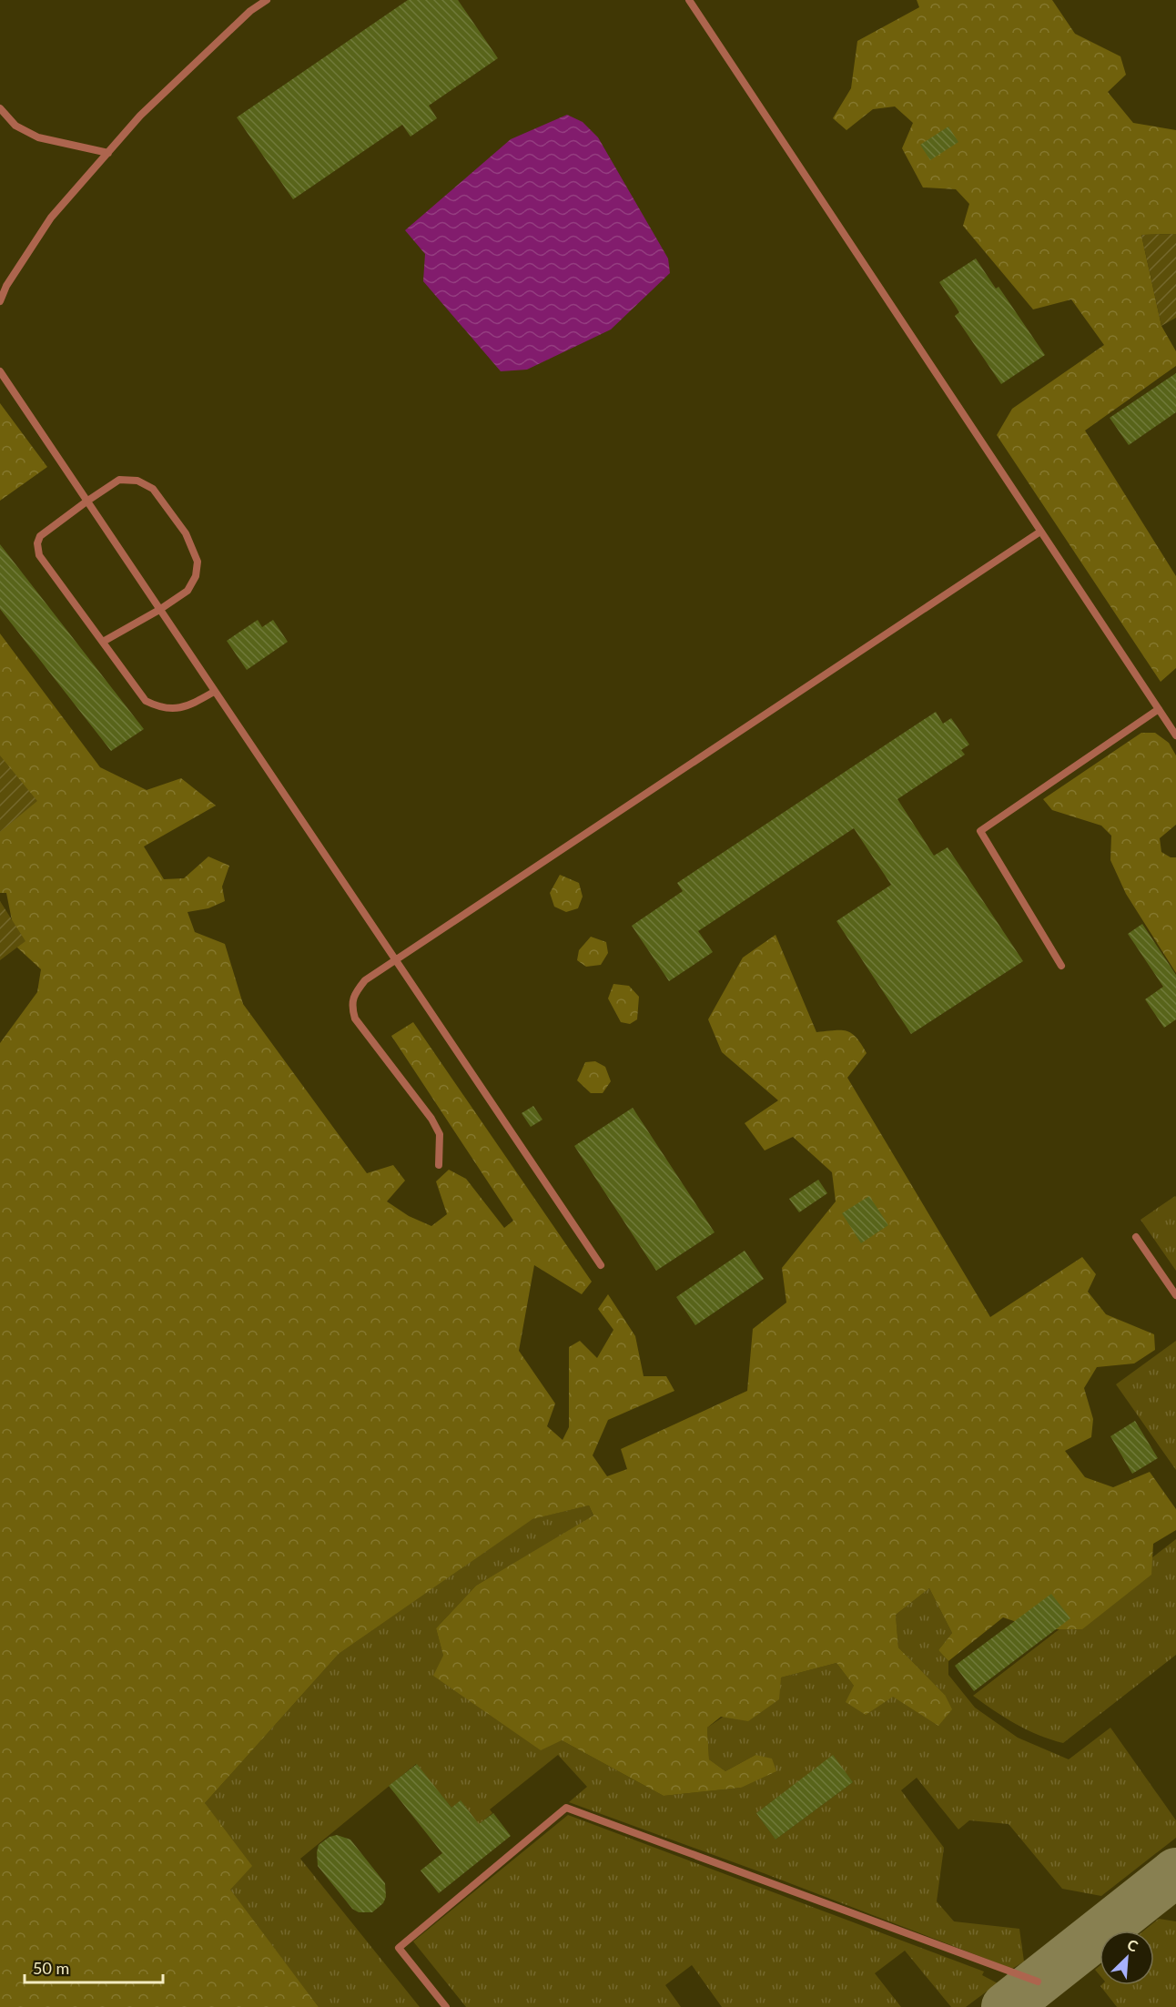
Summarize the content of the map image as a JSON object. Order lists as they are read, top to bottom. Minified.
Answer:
{"scale_bar":"50 m","north":"top right"}
